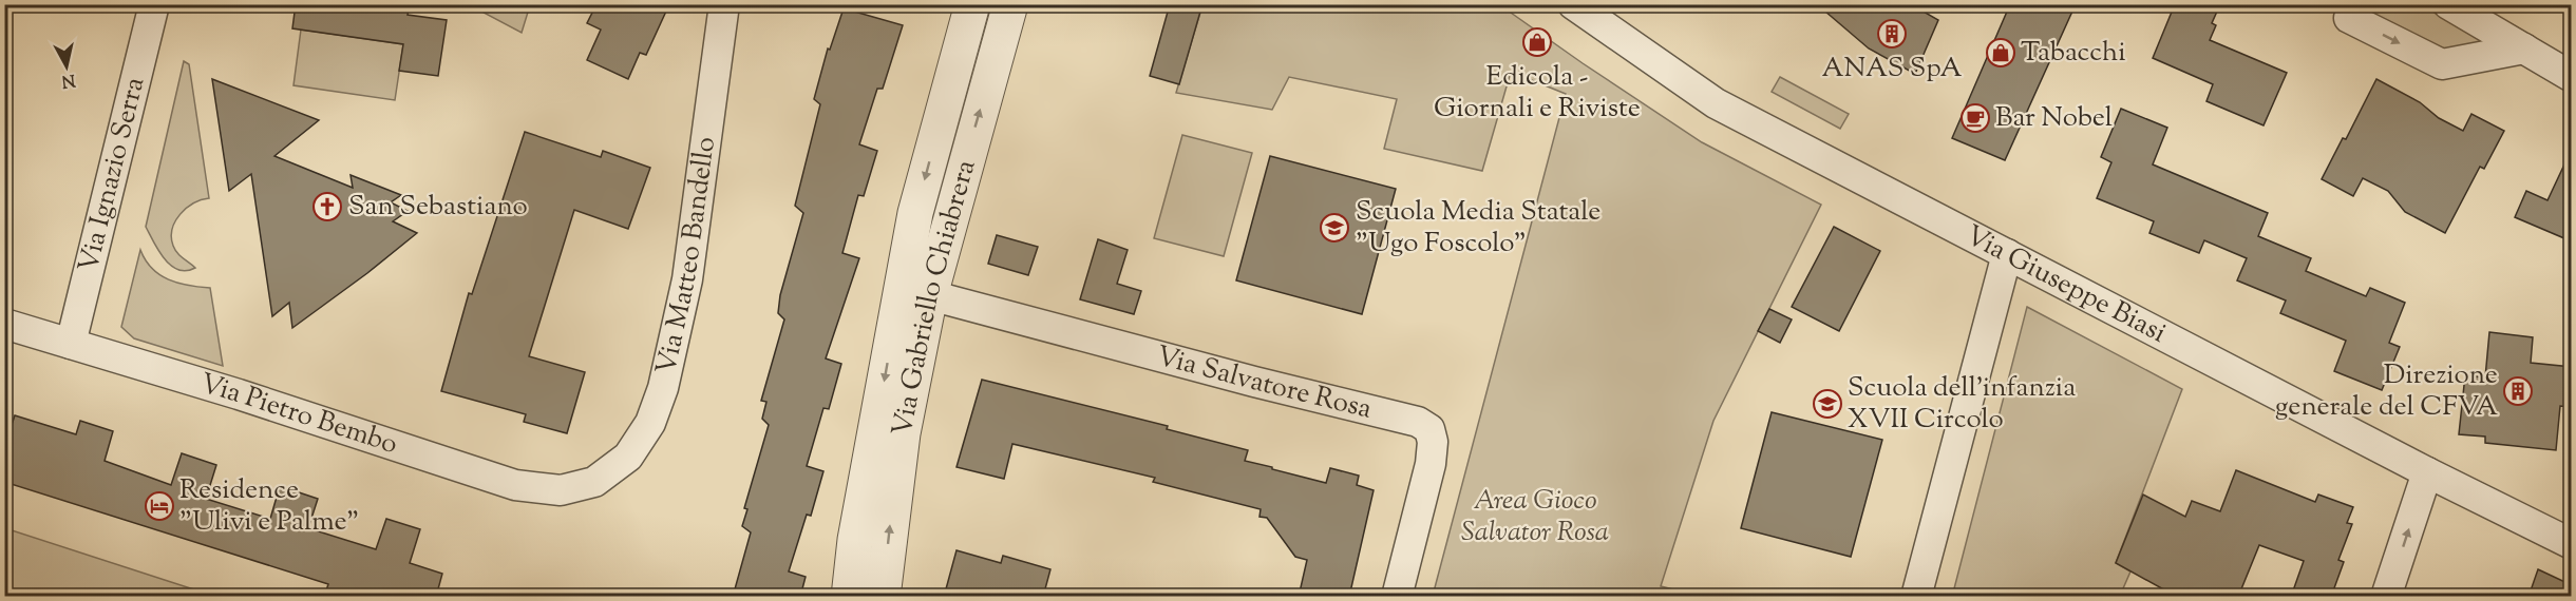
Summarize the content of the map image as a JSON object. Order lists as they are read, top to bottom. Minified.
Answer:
{"streets":{"street":["Via Ignazio Serra","Via Matteo Bandello","Via Giuseppe Biasi","Via Gabriello Chiabrera","Via Salvatore Rosa","Via Pietro Bembo"]},"crossings":[["Via Ignazio Serra","Via Pietro Bembo"],["Via Matteo Bandello","Via Pietro Bembo"],["Via Gabriello Chiabrera","Via Salvatore Rosa"]],"parks":["Area Gioco Salvator Rosa"],"places":{"building":["ANAS SpA","Direzione generale del CFVA"],"shop":["Edicola - Giornali e Riviste","Tabacchi"],"cafe":["Bar Nobel"],"church":["San Sebastiano"],"school or university":["Scuola Media Statale \"Ugo Foscolo\"","Scuola dell'infanzia XVII Circolo"],"hotel":["Residence \"Ulivi e Palme\""]},"north":"bottom"}
